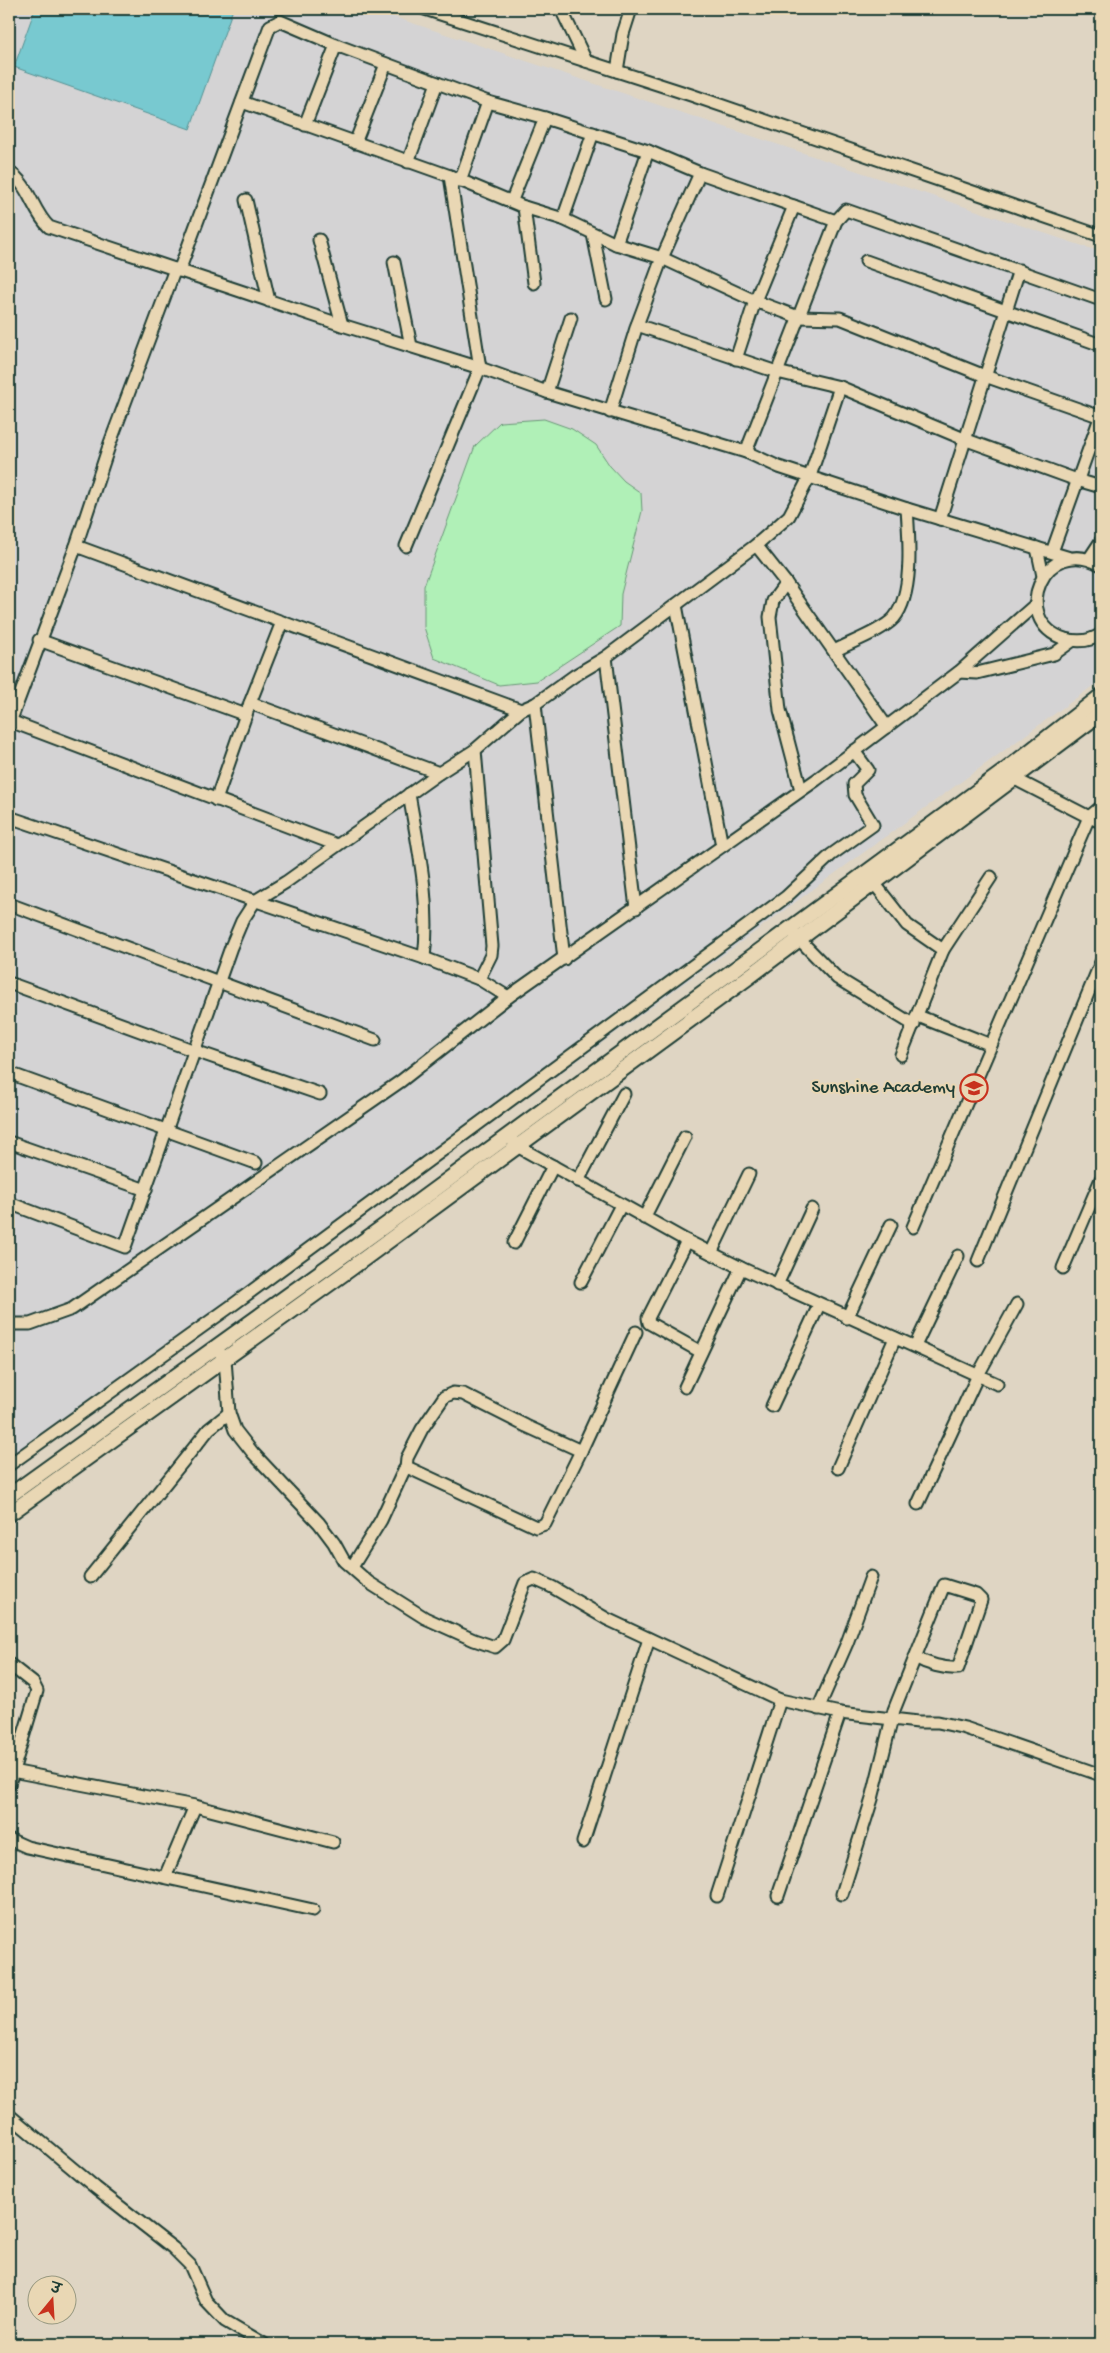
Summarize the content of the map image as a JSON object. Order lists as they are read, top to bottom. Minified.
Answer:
{"places":{"school or university":["Sunshine Academy"]},"north":"top"}
